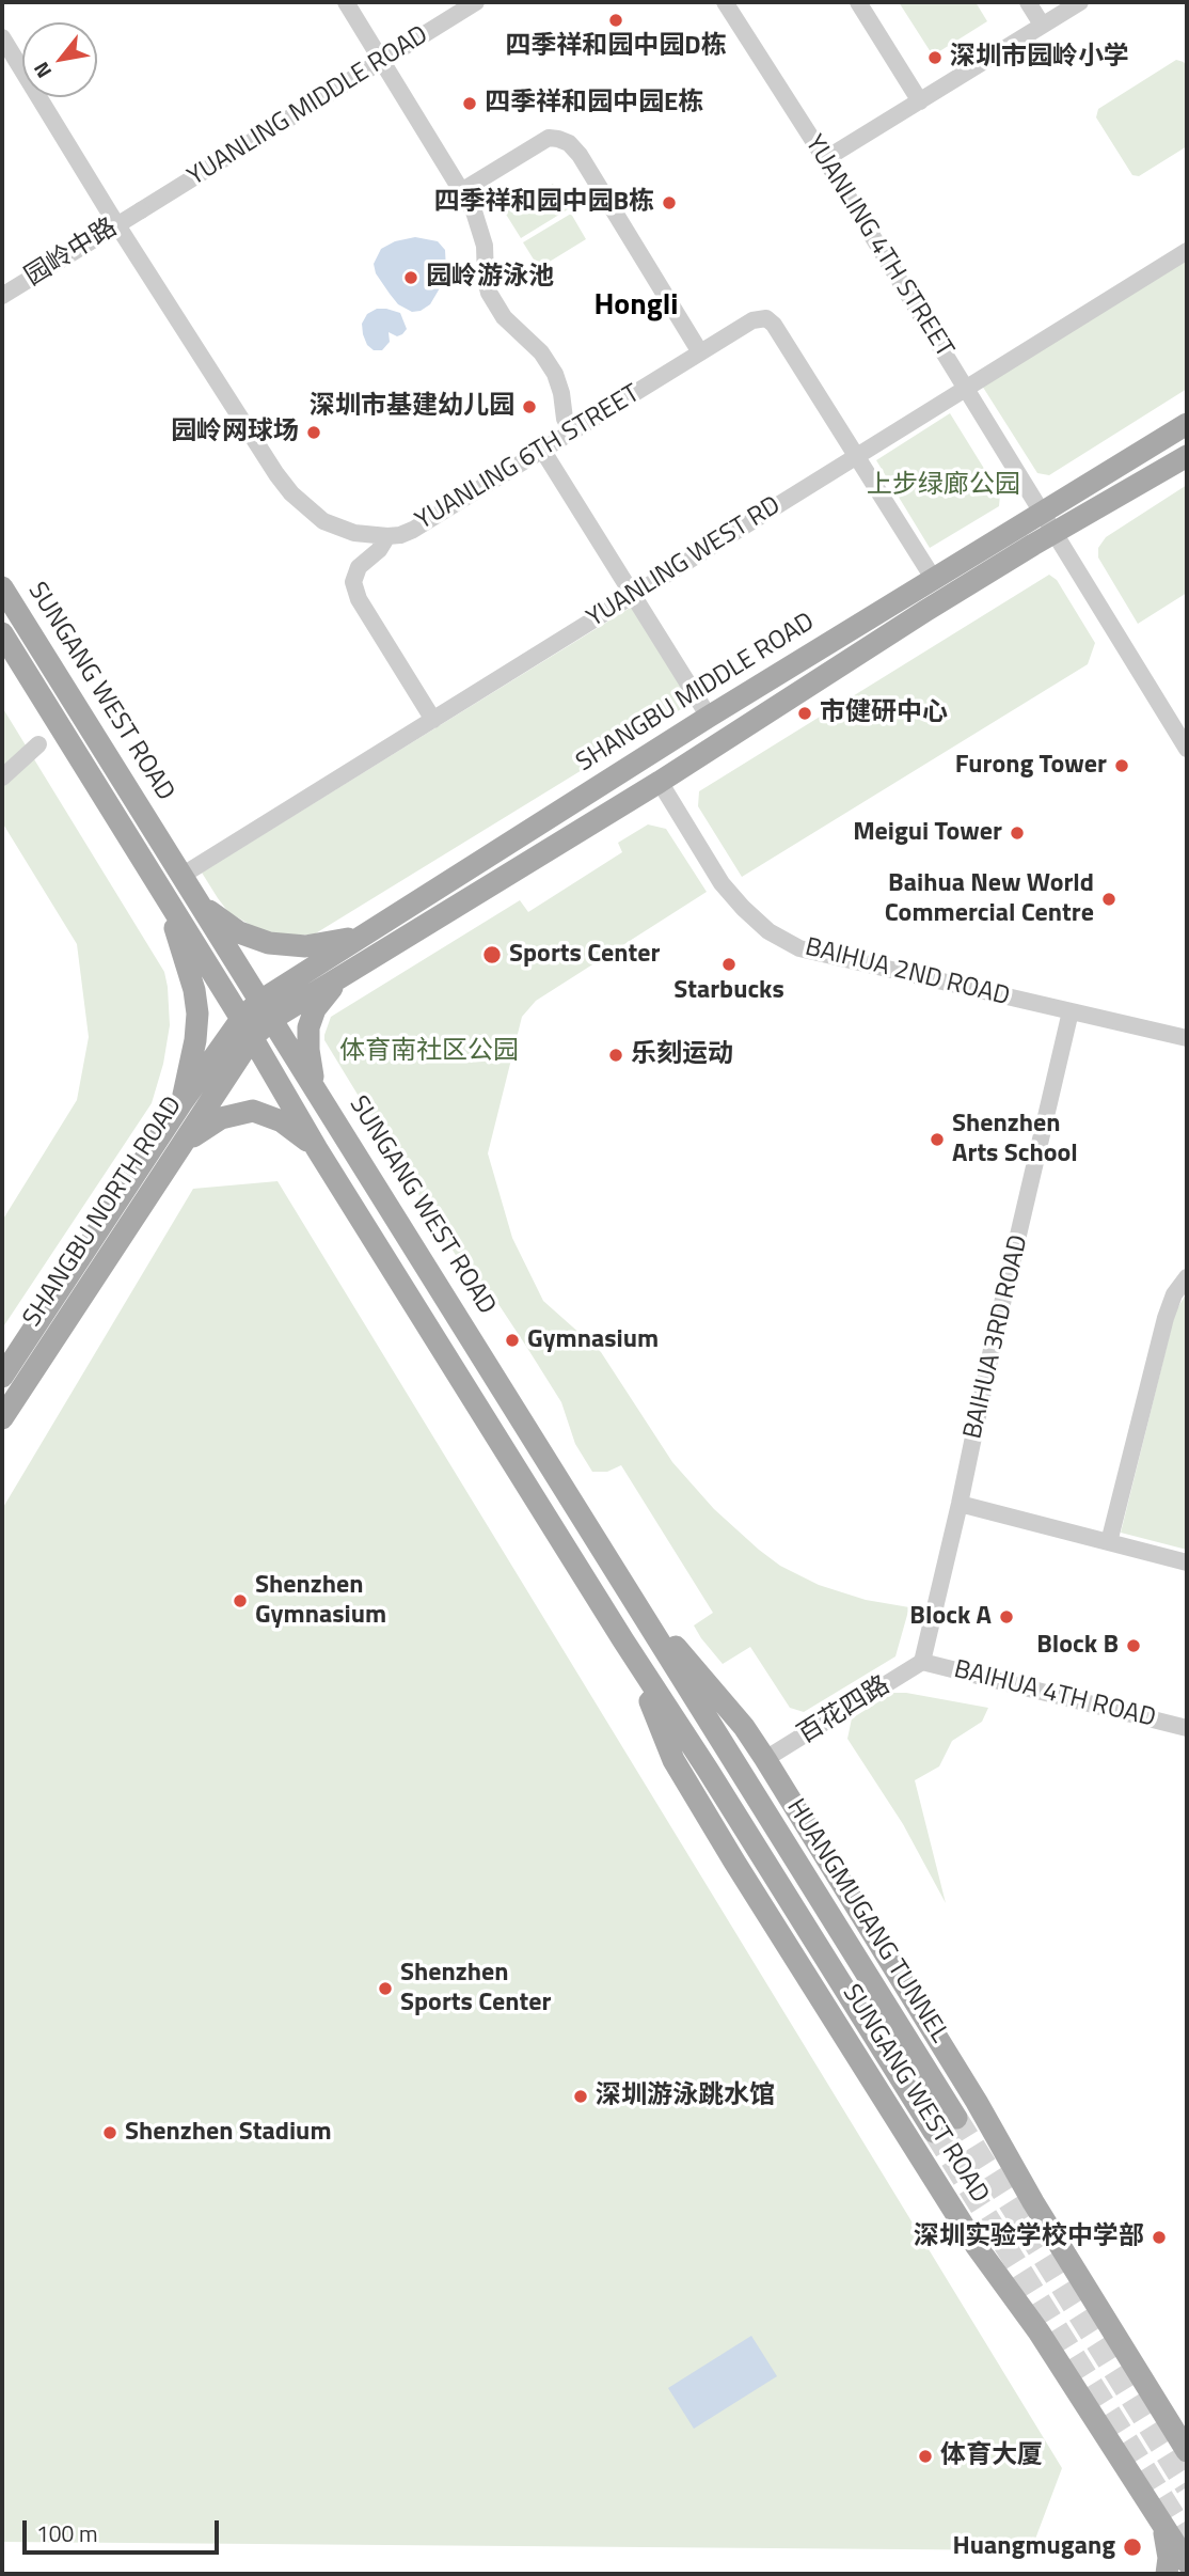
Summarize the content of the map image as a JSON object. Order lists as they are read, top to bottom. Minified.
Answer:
{"streets":{"main road":["SUNGANG WEST ROAD","SHANGBU MIDDLE ROAD","SHANGBU NORTH ROAD","HUANGMUGANG TUNNEL"],"street":["YUANLING MIDDLE ROAD","YUANLING 4TH STREET","园岭中路","YUANLING 6TH STREET","YUANLING WEST RD","BAIHUA 2ND ROAD","BAIHUA 3RD ROAD","BAIHUA 4TH ROAD","百花四路"]},"crossings":[["YUANLING MIDDLE ROAD","园岭中路"],["YUANLING 4TH STREET","YUANLING WEST RD"],["YUANLING 4TH STREET","SHANGBU MIDDLE ROAD"],["YUANLING 6TH STREET","YUANLING WEST RD"],["YUANLING 6TH STREET","SHANGBU MIDDLE ROAD"],["YUANLING WEST RD","SUNGANG WEST ROAD"],["SUNGANG WEST ROAD","SHANGBU MIDDLE ROAD"],["SUNGANG WEST ROAD","SHANGBU NORTH ROAD"],["SUNGANG WEST ROAD","百花四路"],["SUNGANG WEST ROAD","HUANGMUGANG TUNNEL"],["SHANGBU MIDDLE ROAD","BAIHUA 2ND ROAD"],["SHANGBU MIDDLE ROAD","SHANGBU NORTH ROAD"],["BAIHUA 2ND ROAD","BAIHUA 3RD ROAD"],["BAIHUA 3RD ROAD","BAIHUA 4TH ROAD"],["BAIHUA 3RD ROAD","百花四路"],["BAIHUA 4TH ROAD","百花四路"]],"districts":["Hongli"],"parks":["上步绿廊公园","体育南社区公园"],"places":["四季祥和园中园D栋","深圳市园岭小学","四季祥和园中园E栋","四季祥和园中园B栋","园岭游泳池","深圳市基建幼儿园","园岭网球场","市健研中心","Furong Tower","Meigui Tower","Baihua New World Commercial Centre","Sports Center","Starbucks","乐刻运动","Shenzhen Arts School","Gymnasium","Shenzhen Gymnasium","Block A","Block B","Shenzhen Sports Center","深圳游泳跳水馆","Shenzhen Stadium","深圳实验学校中学部","体育大厦","Huangmugang"],"scale_bar":"100 m","north":"bottom left"}
